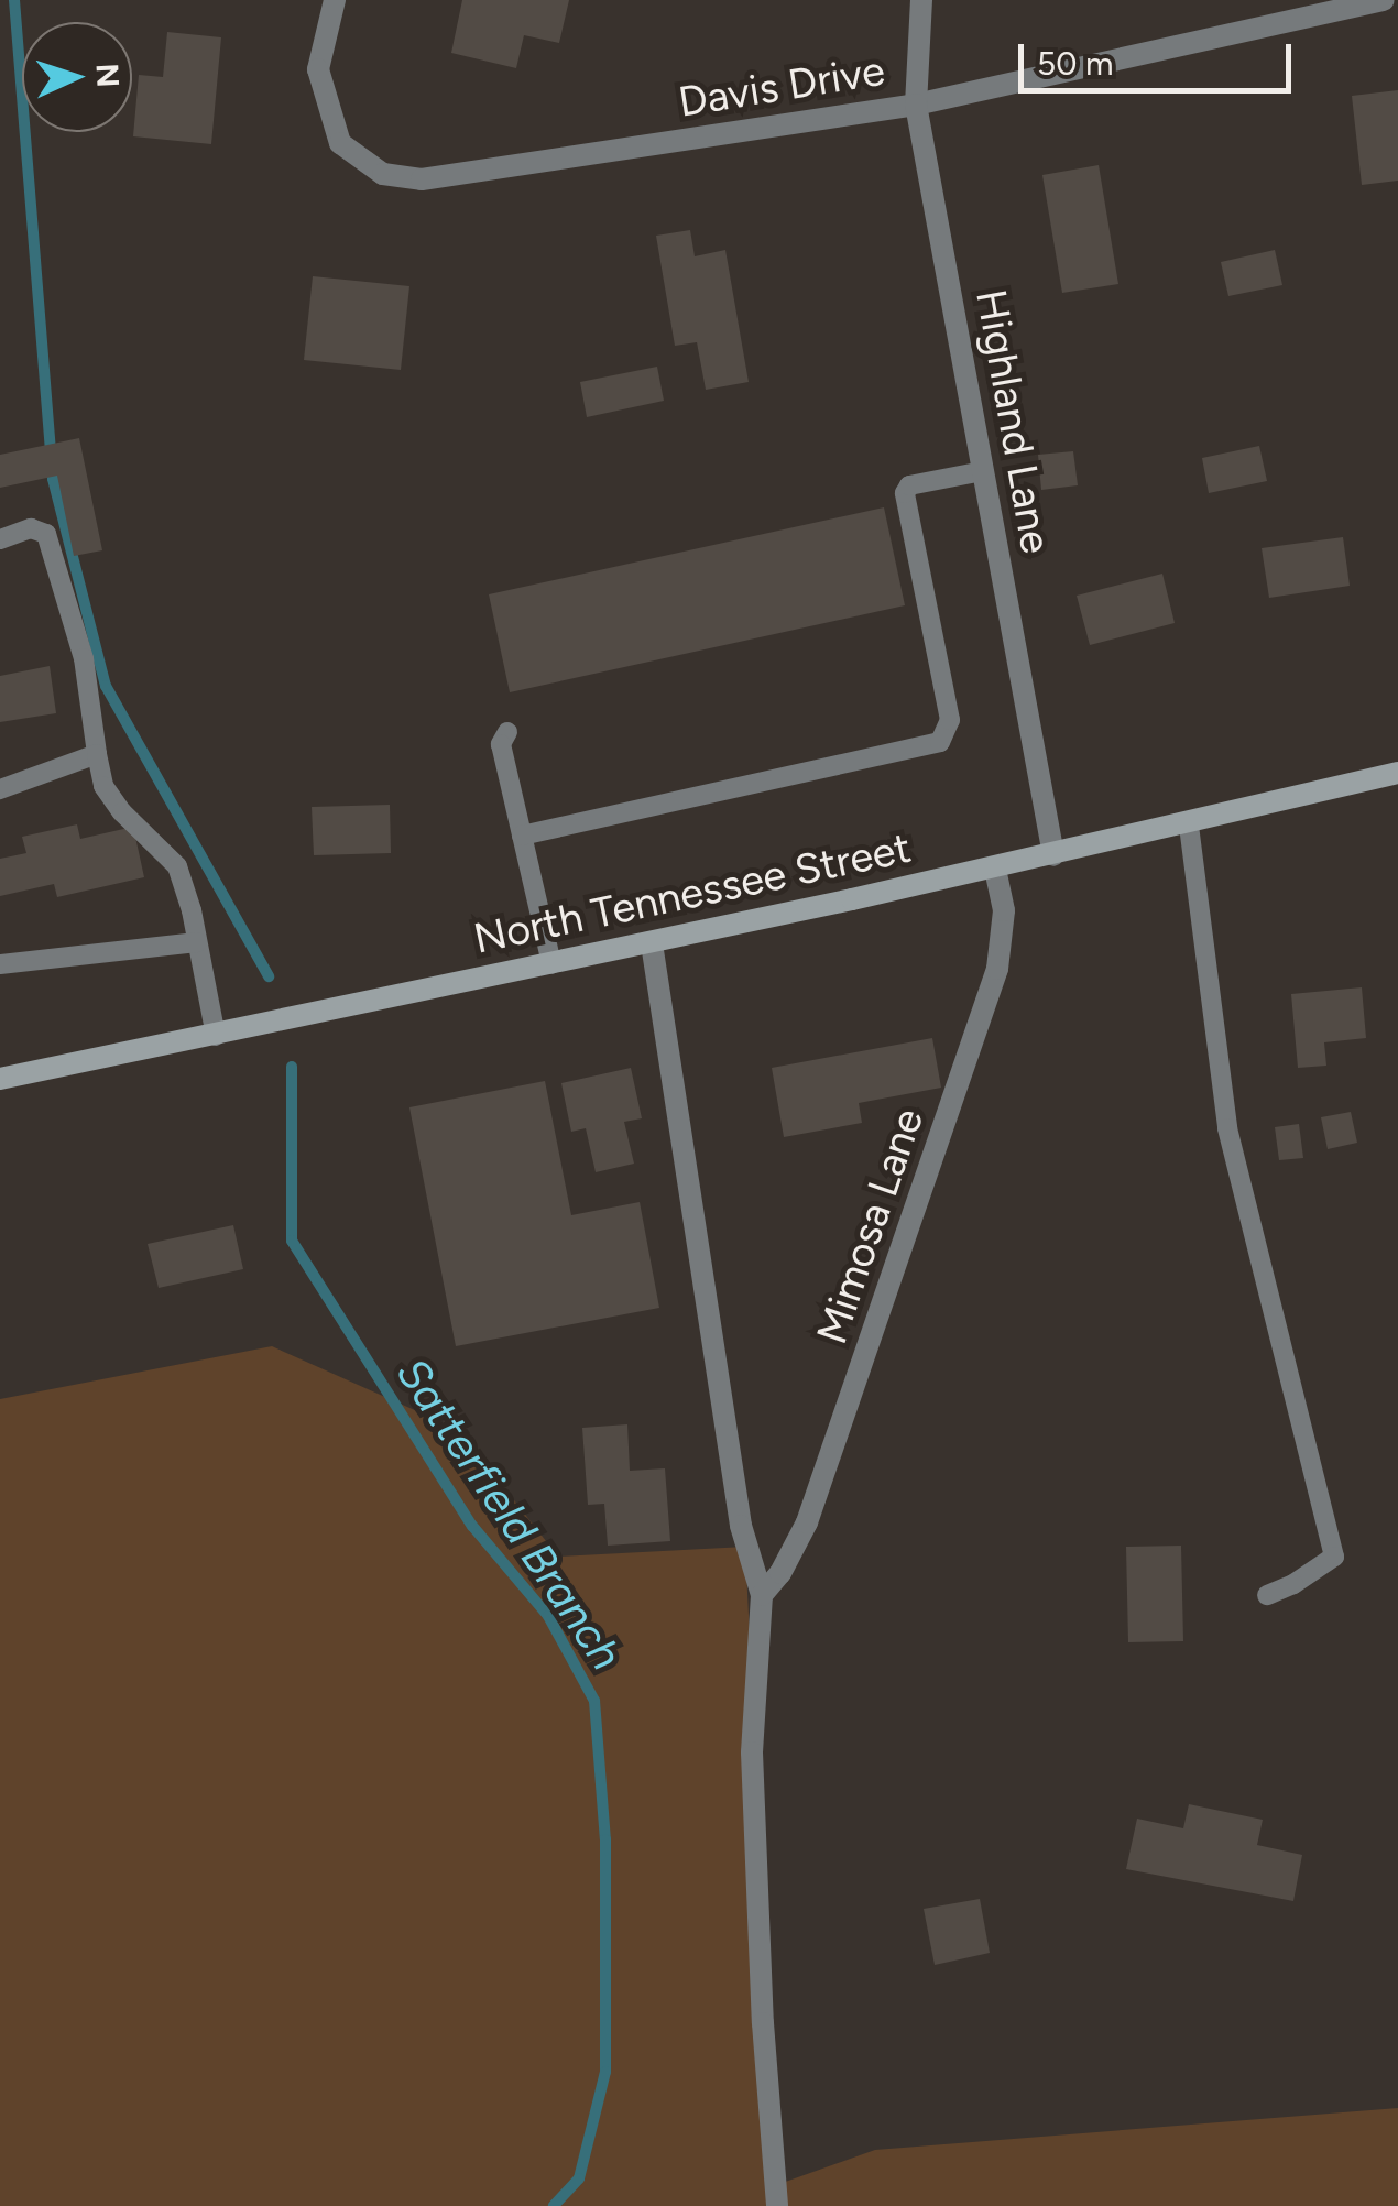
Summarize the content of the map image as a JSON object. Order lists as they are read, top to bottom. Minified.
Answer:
{"streets":{"main road":["North Tennessee Street"],"street":["Davis Drive","Highland Lane","Mimosa Lane"]},"crossings":[["Davis Drive","Highland Lane"],["Highland Lane","North Tennessee Street"],["North Tennessee Street","Mimosa Lane"]],"water":["Satterfield Branch"],"scale_bar":"50 m","north":"right"}
